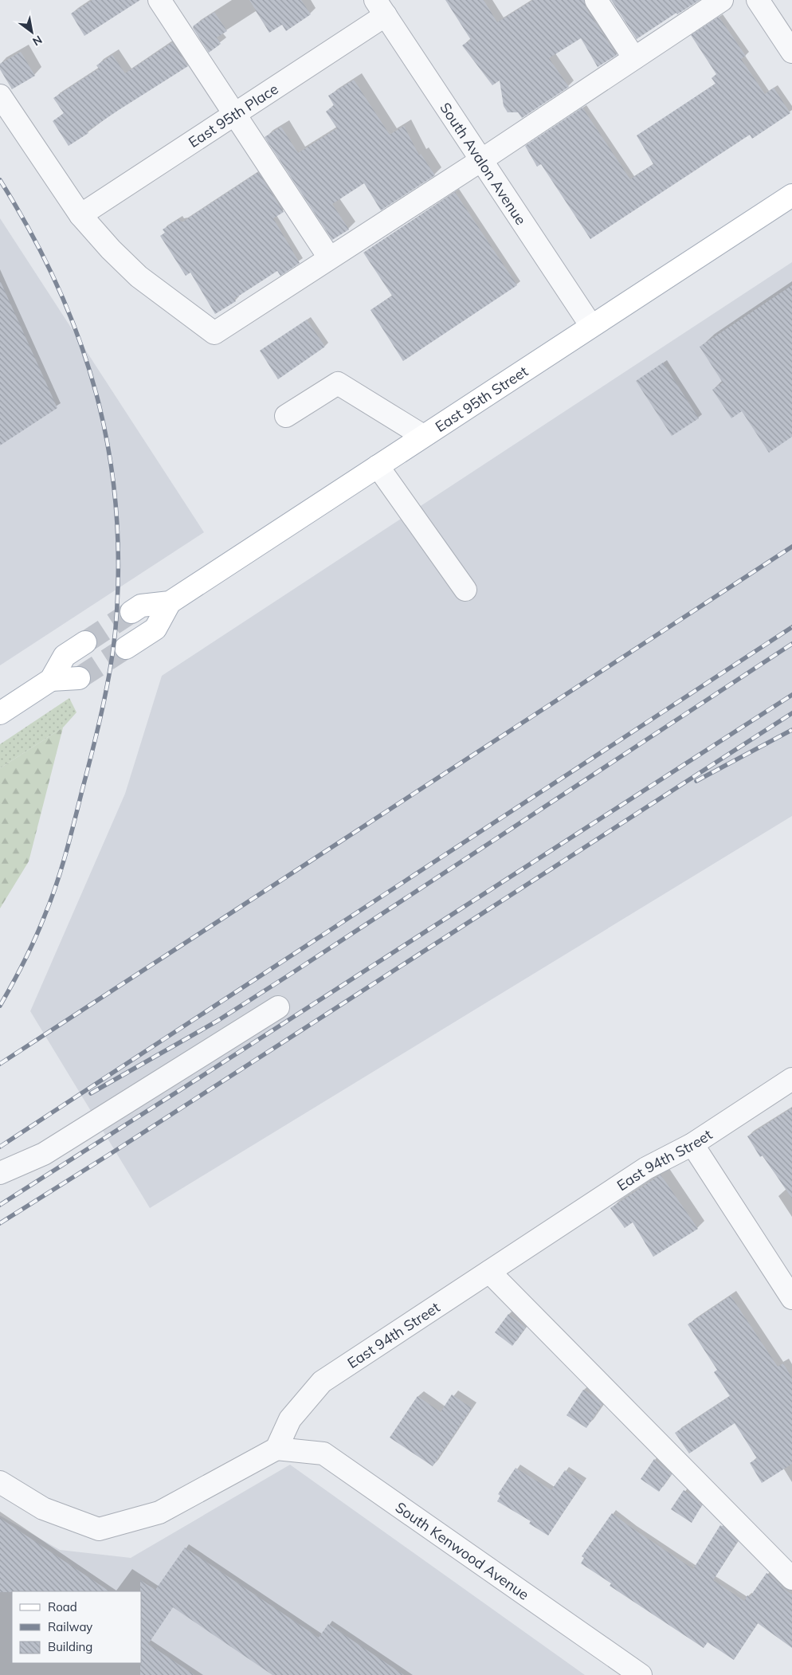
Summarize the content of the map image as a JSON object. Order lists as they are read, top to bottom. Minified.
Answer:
{"streets":{"main road":["East 95th Street"],"street":["East 95th Place","South Avalon Avenue","East 94th Street","South Kenwood Avenue"]},"crossings":[["East 95th Place","South Avalon Avenue"],["South Avalon Avenue","East 95th Street"],["East 94th Street","South Kenwood Avenue"]],"legend":["Road","Railway","Building"],"north":"bottom right"}
